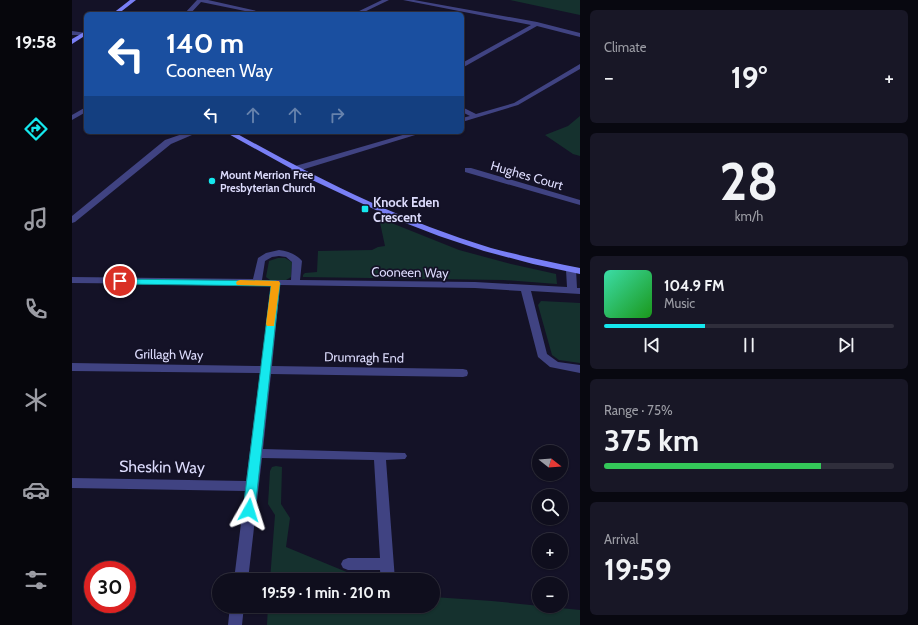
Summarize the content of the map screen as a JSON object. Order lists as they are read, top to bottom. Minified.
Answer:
{"streets":{"street":["Hughes Court","Cooneen Way","Grillagh Way","Drumragh End","Sheskin Way"]},"crossings":[["Grillagh Way","Drumragh End"]],"places":{"other":["Mount Merrion Free Presbyterian Church"],"transit":["Knock Eden Crescent"]},"north":"right","page":{"tabs":"19:58","tile":["Climate",["28","km/h"],["Range · 75%","375 km"],["Arrival","19:59"]],"turn":["140 m","Cooneen Way"],"heat":["−","19°","+"],"song":["104.9 FM","Music"],"map_buttons":["+","−"],"limit":"30","trip":"19:59 · 1 min · 210 m"}}
